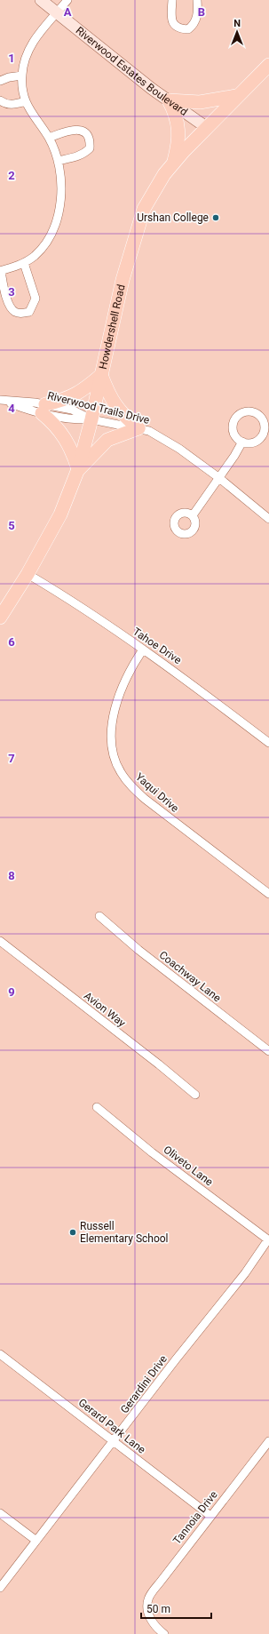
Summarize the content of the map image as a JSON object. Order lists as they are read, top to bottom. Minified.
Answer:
{"streets":{"main road":["Howdershell Road"],"street":["Riverwood Estates Boulevard","Riverwood Trails Drive","Tahoe Drive","Yaqui Drive","Coachway Lane","Avion Way","Oliveto Lane","Gerardini Drive","Gerard Park Lane","Tannoia Drive"]},"crossings":[["Riverwood Estates Boulevard","Howdershell Road"],["Howdershell Road","Riverwood Trails Drive"],["Howdershell Road","Tahoe Drive"],["Tahoe Drive","Yaqui Drive"],["Oliveto Lane","Gerardini Drive"],["Gerardini Drive","Gerard Park Lane"],["Gerard Park Lane","Tannoia Drive"]],"places":["Urshan College","Russell Elementary School"],"scale_bar":"50 m","north":"top","grid":{"columns":["A","B"],"rows":["1","2","3","4","5","6","7","8","9"]}}
